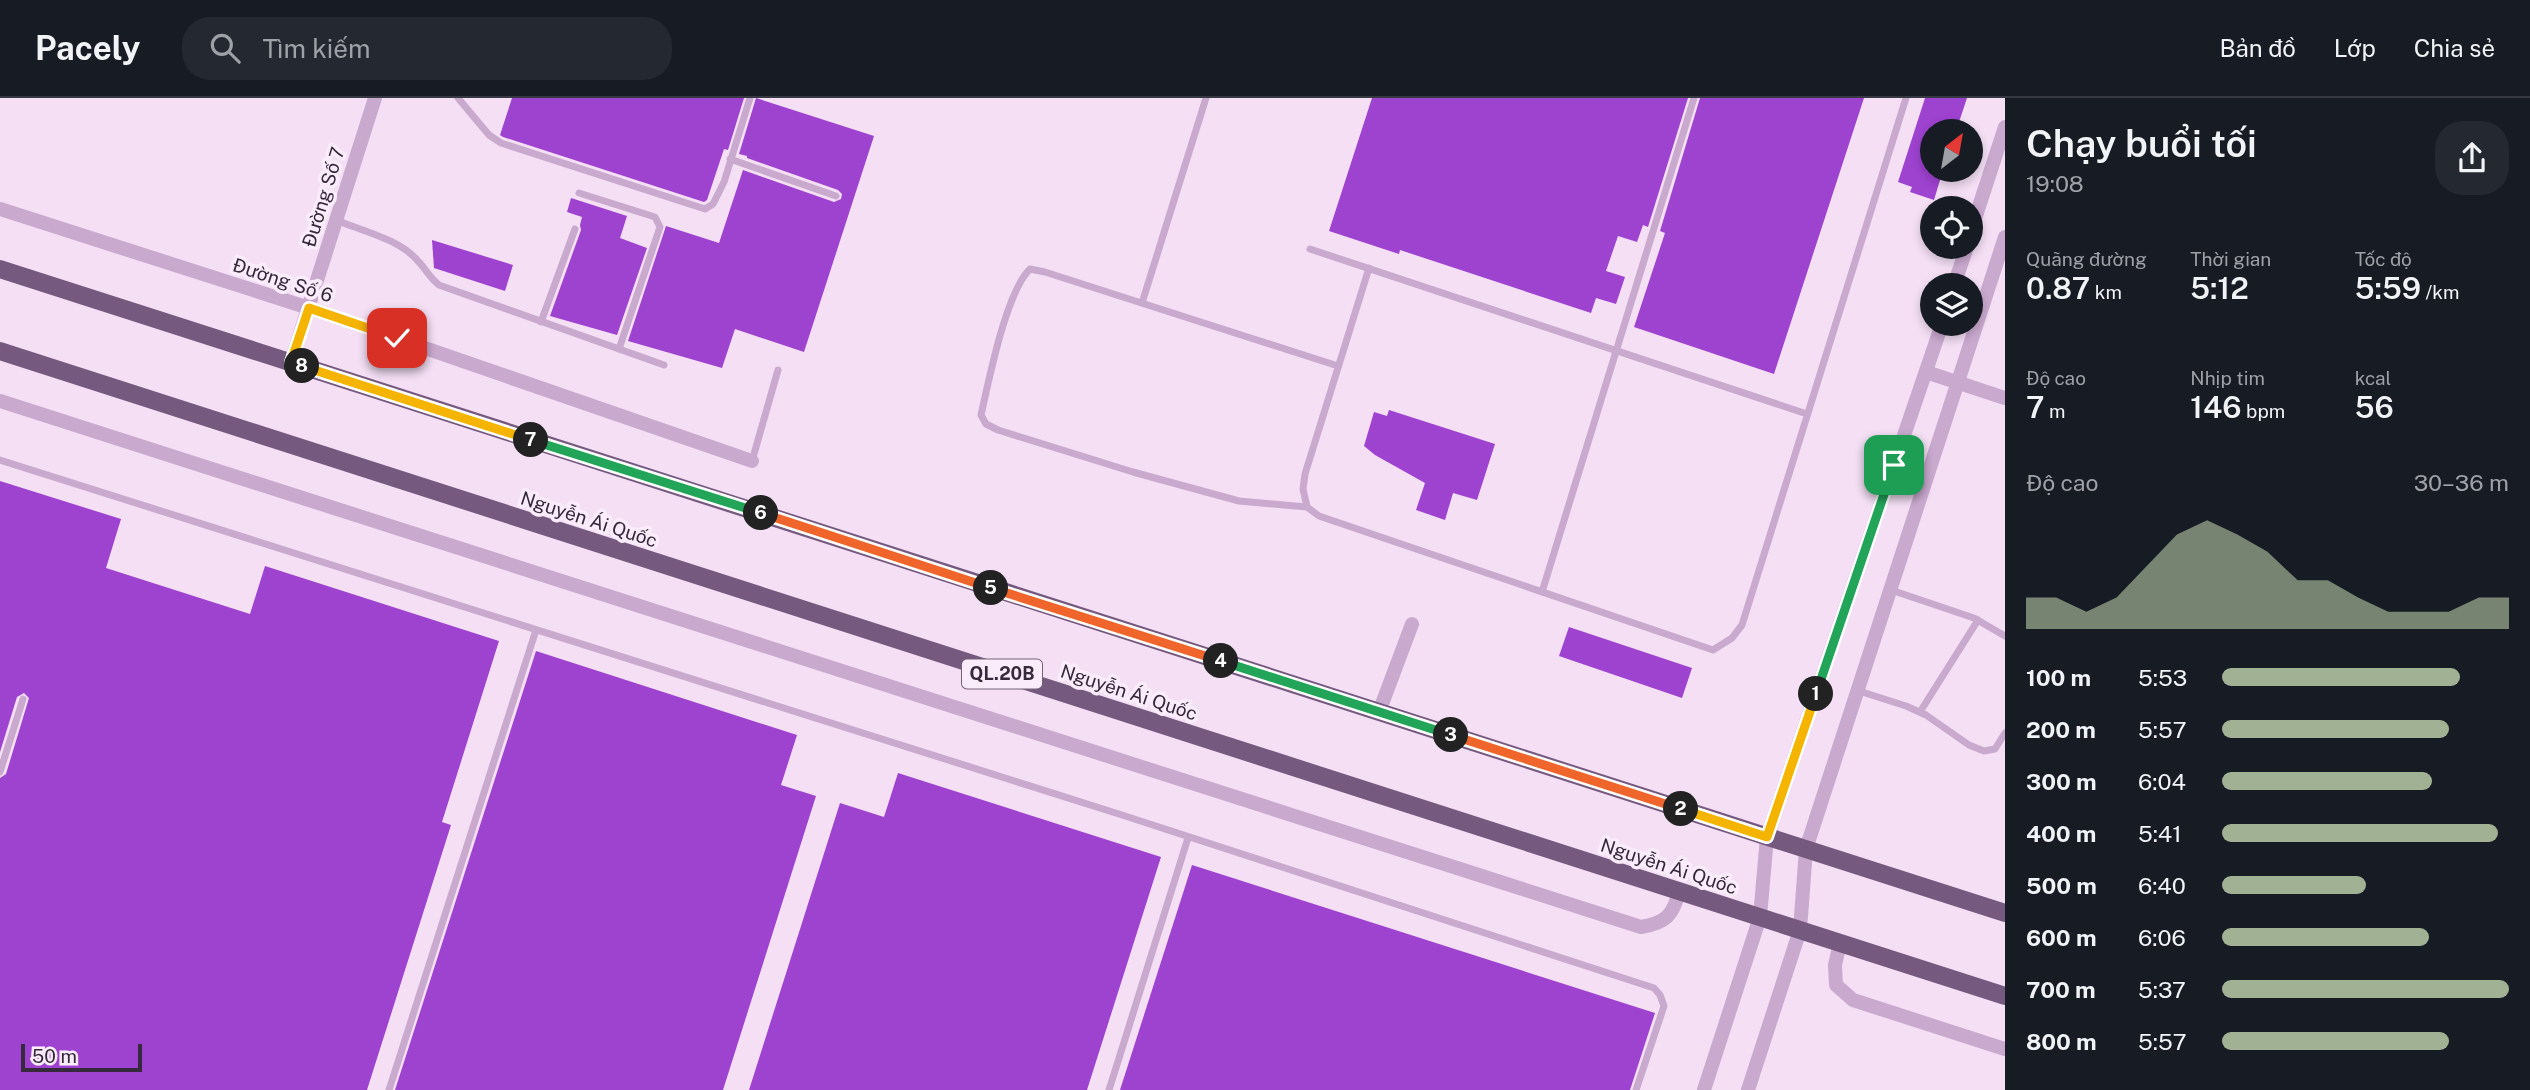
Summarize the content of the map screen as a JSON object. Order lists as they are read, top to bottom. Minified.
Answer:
{"streets":{"main road":["Nguyễn Ái Quốc","QL.20B"],"street":["Đường Số 7","Đường Số 6"]},"crossings":[["Đường Số 7","Đường Số 6"]],"scale_bar":"50 m","north":"top right","page":{"header":"Pacely","search":"Tìm kiếm","nav":["Bản đồ","Lớp","Chia sẻ"],"heading":["Chạy buổi tối","19:08"],"stats":[["Quãng đường","0.87 km"],["Thời gian","5:12"],["Tốc độ","5:59 /km"],["Độ cao","7 m"],["Nhịp tim","146 bpm"],["kcal","56"]],"pins":["8","7","6","5","4","1","3","2"],"chart":["Độ cao","30–36 m"],"list":[{"name":"100 m","note":"5:53"},{"name":"200 m","note":"5:57"},{"name":"300 m","note":"6:04"},{"name":"400 m","note":"5:41"},{"name":"500 m","note":"6:40"},{"name":"600 m","note":"6:06"},{"name":"700 m","note":"5:37"},{"name":"800 m","note":"5:57"}],"scale":"50 m"}}
